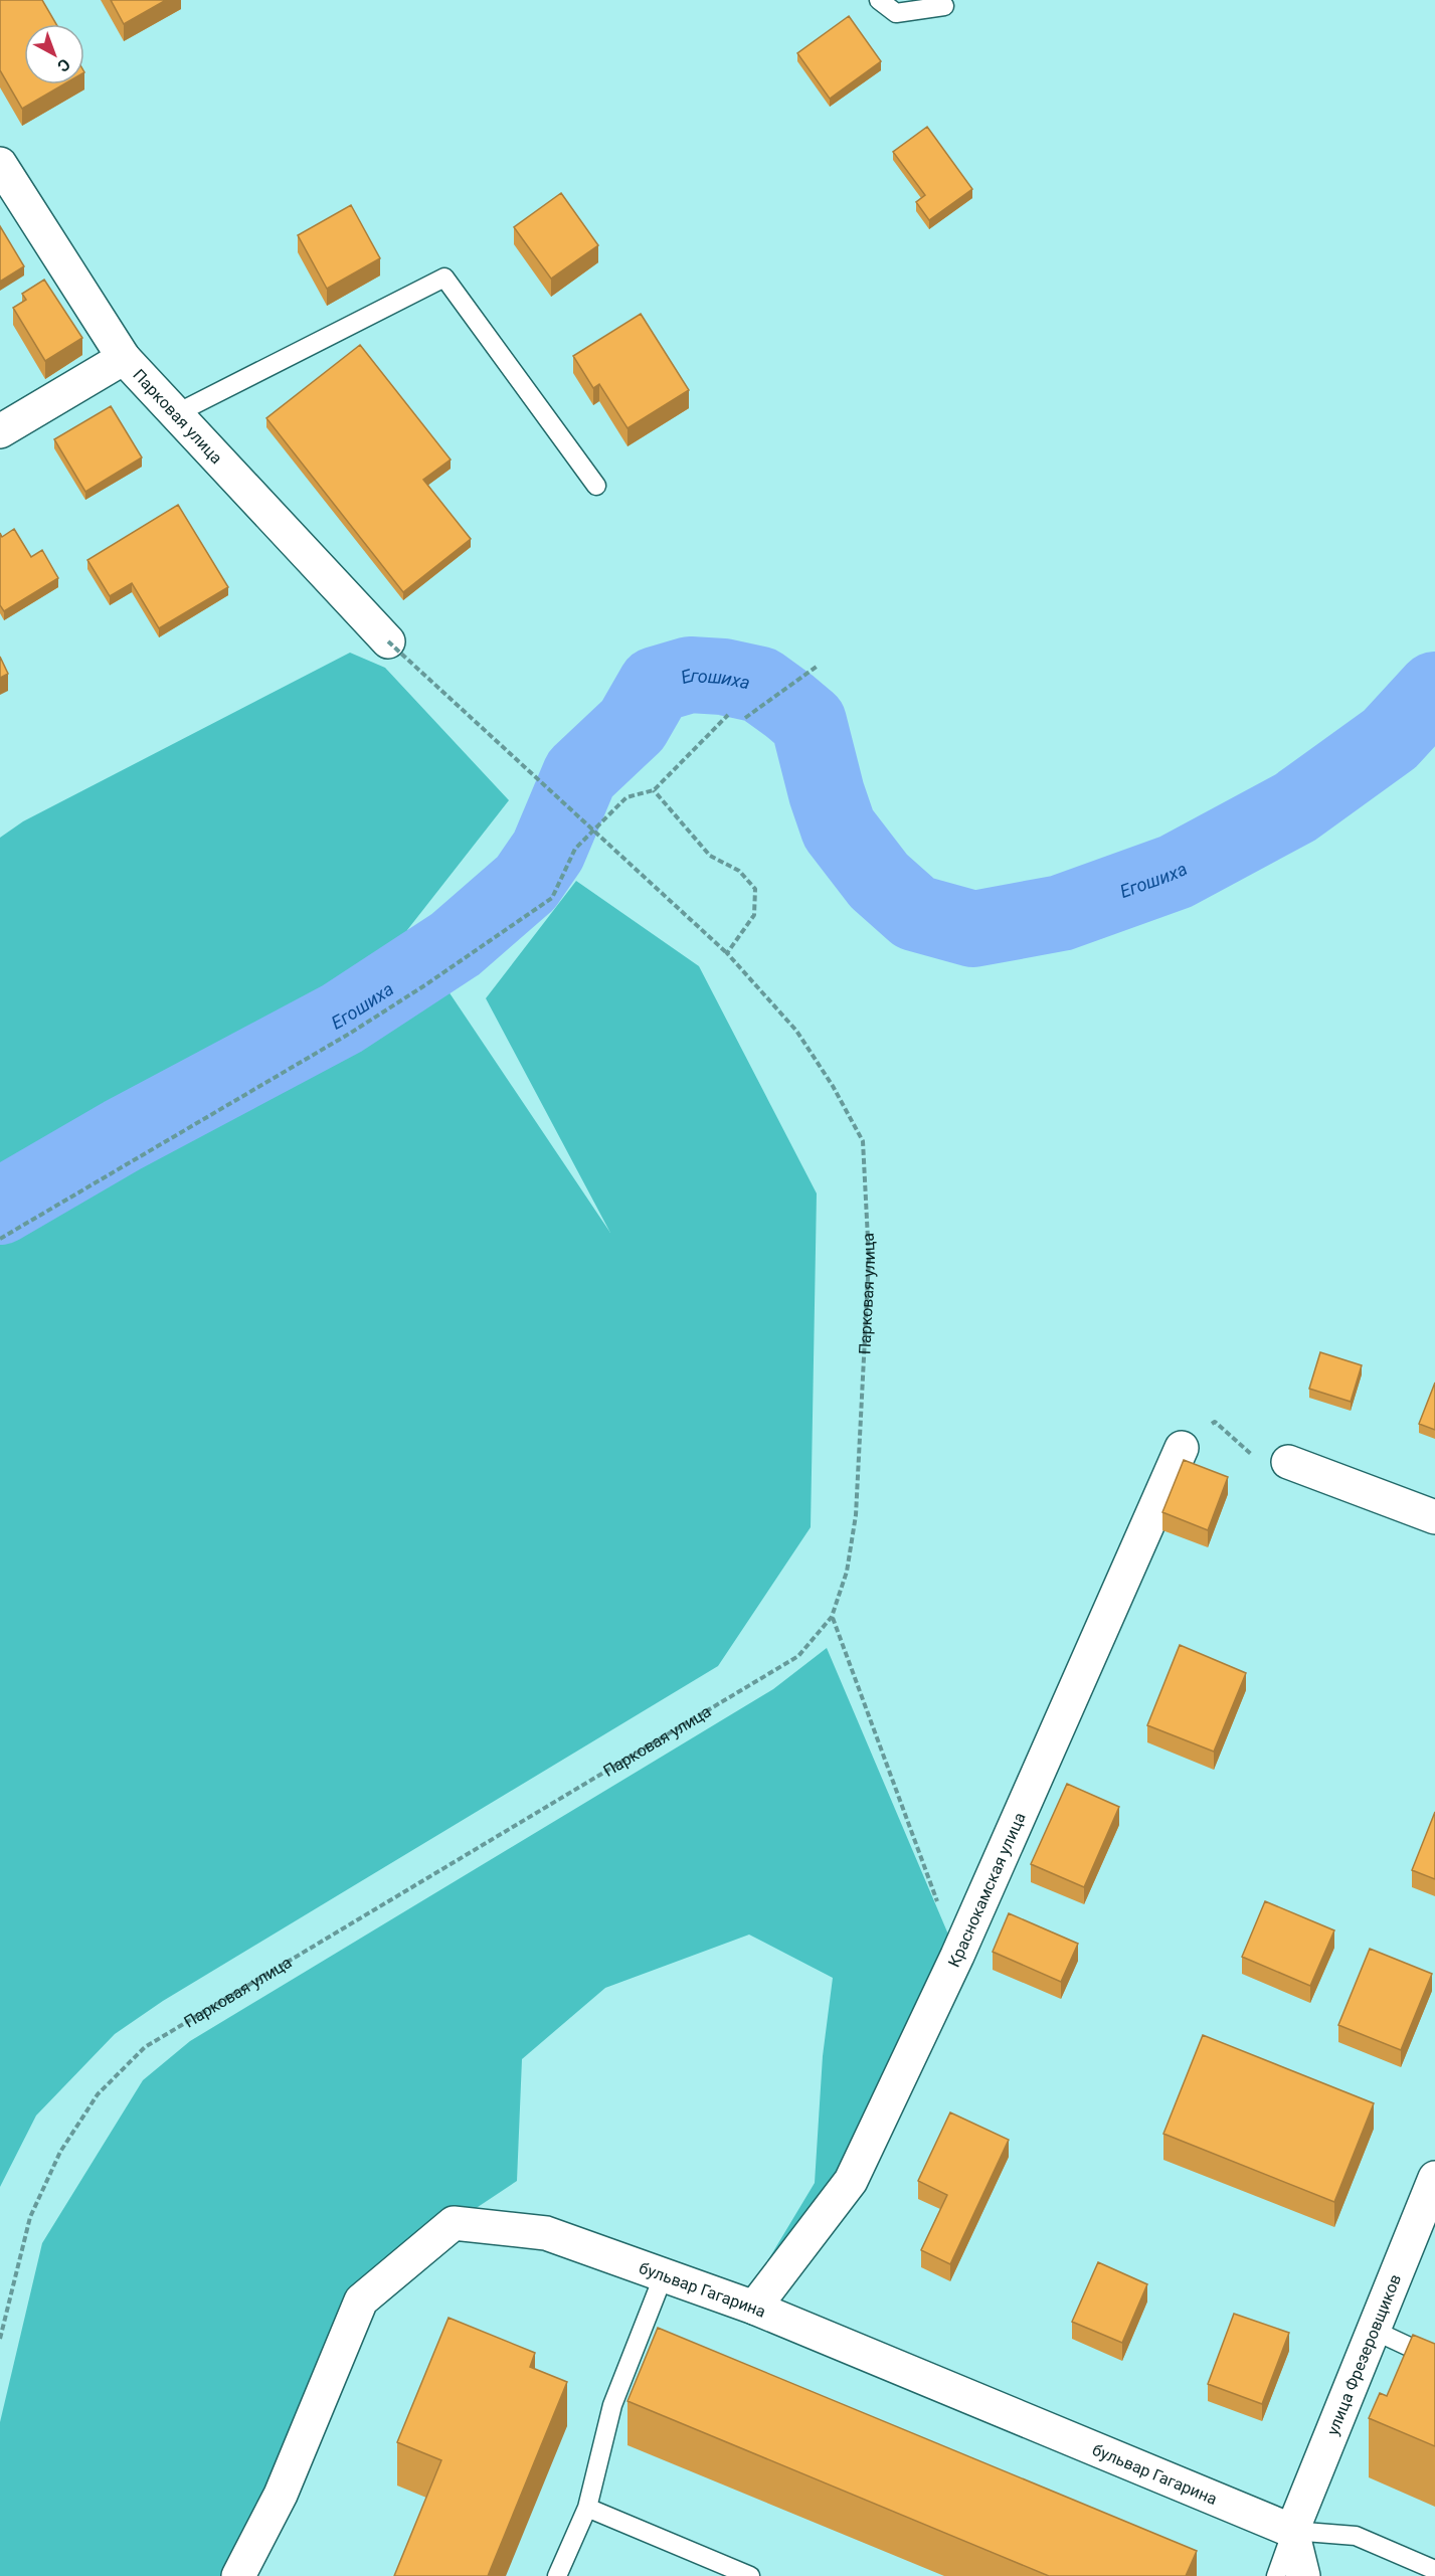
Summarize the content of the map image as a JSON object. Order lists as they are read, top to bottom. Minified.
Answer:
{"streets":{"street":["Парковая улица","Краснокамская улица","бульвар Гагарина","улица Фрезеровщиков"]},"crossings":[["Краснокамская улица","бульвар Гагарина"],["бульвар Гагарина","улица Фрезеровщиков"]],"water":["Егошиха"],"north":"bottom right"}
